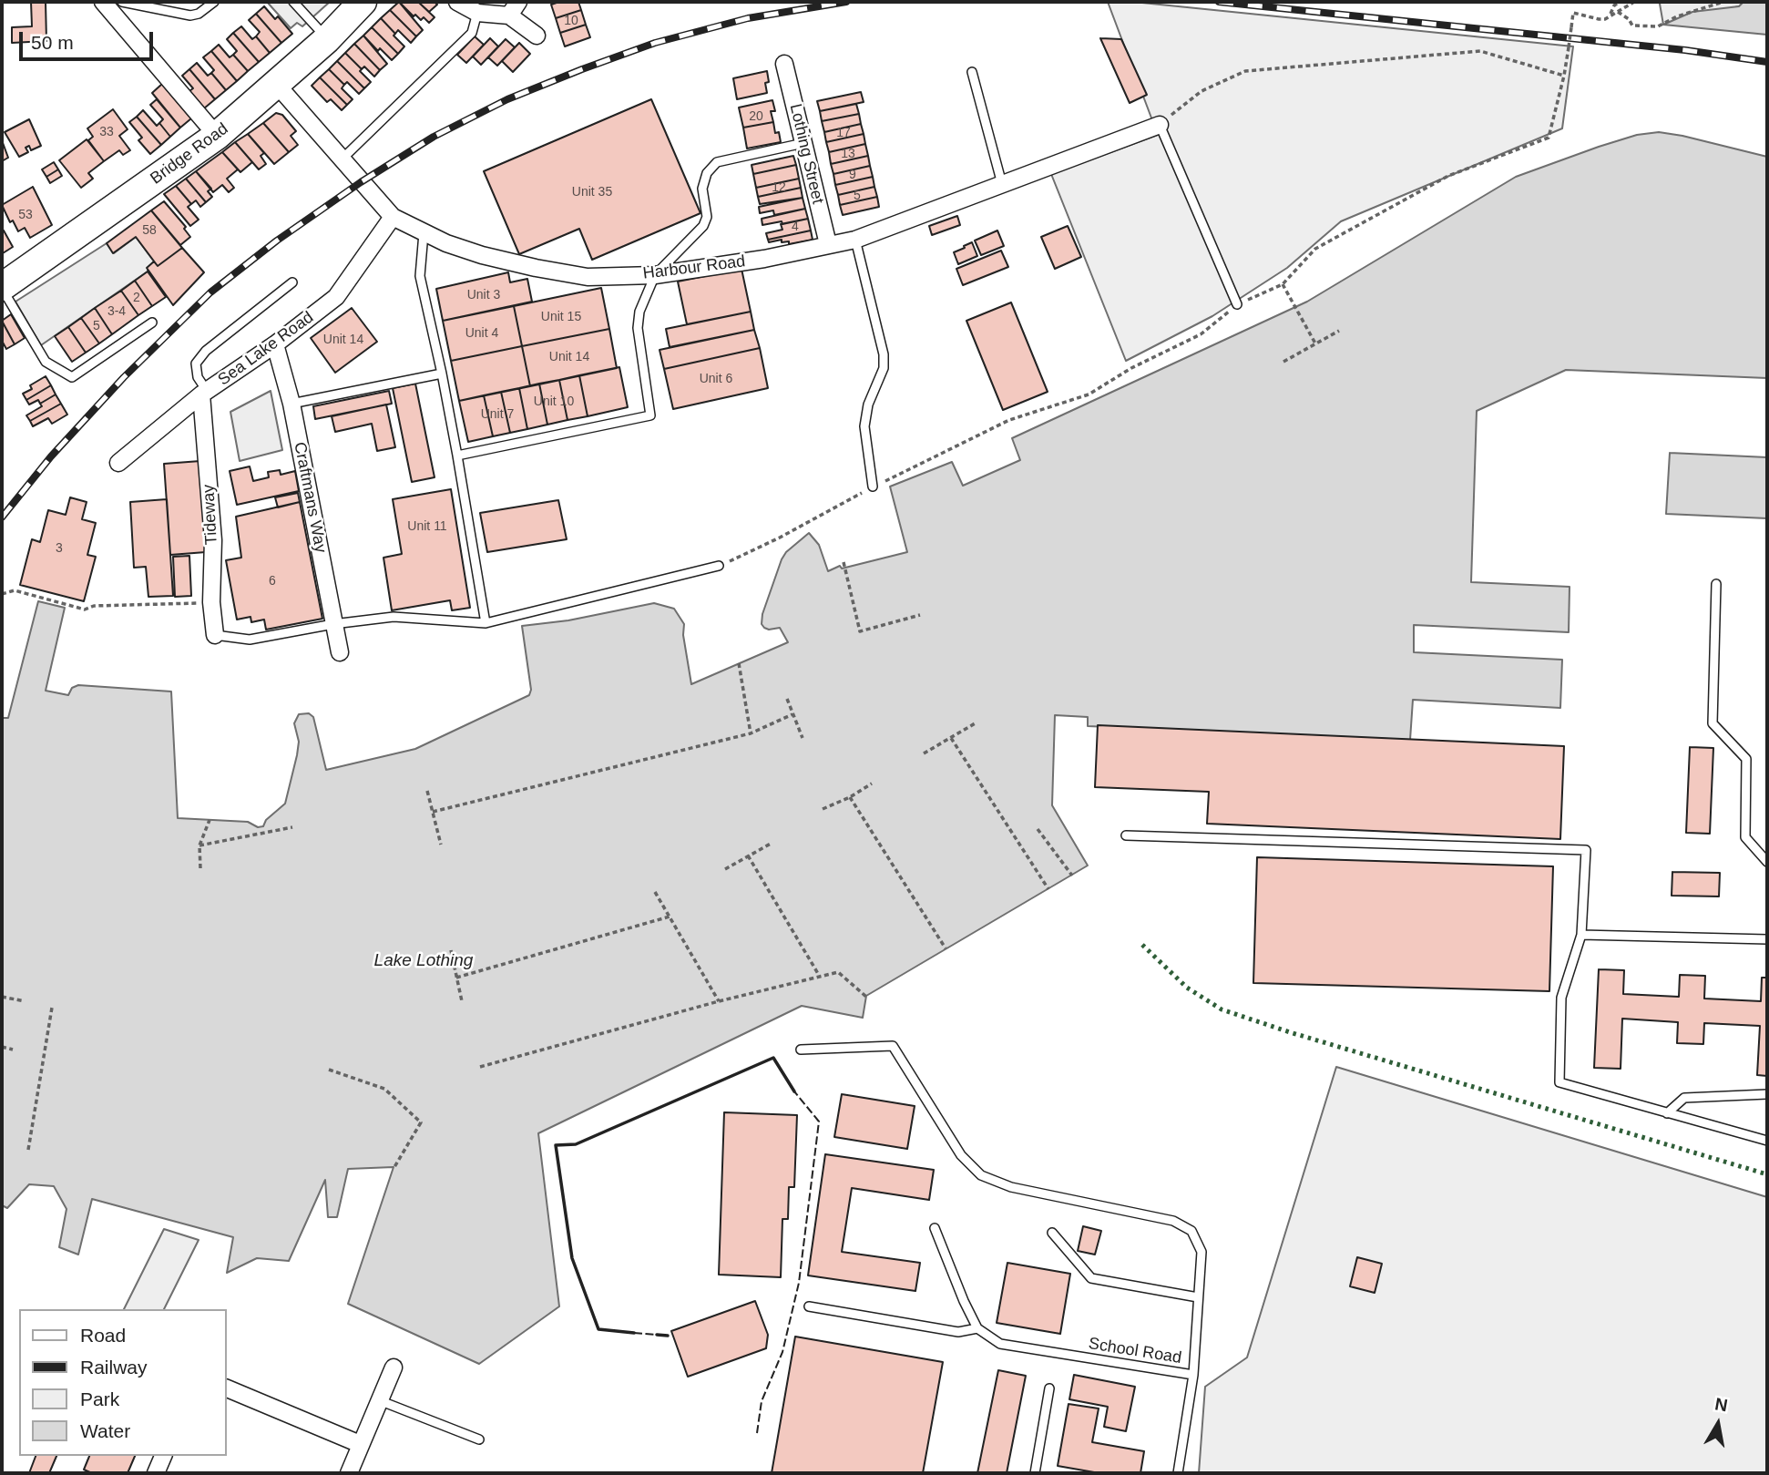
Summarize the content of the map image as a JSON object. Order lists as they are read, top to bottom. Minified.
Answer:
{"streets":{"highway":["Bridge Road"],"street":["Lothing Street","Harbour Road","Sea Lake Road","Craftmans Way","Tideway"],"lane":["School Road"]},"crossings":[["Bridge Road","Harbour Road"],["Lothing Street","Harbour Road"],["Harbour Road","Sea Lake Road"],["Sea Lake Road","Craftmans Way"],["Sea Lake Road","Tideway"]],"water":["Lake Lothing"],"house_numbers":["10","20","33","17","13","9","12","Unit 35","5","53","4","58","Unit 3","2","3-4","Unit 15","5","Unit 4","Unit 14","Unit 14","Unit 6","Unit 10","Unit 7","Unit 11","3","6"],"legend":["Road","Railway","Park","Water"],"scale_bar":"50 m","north":"top"}
